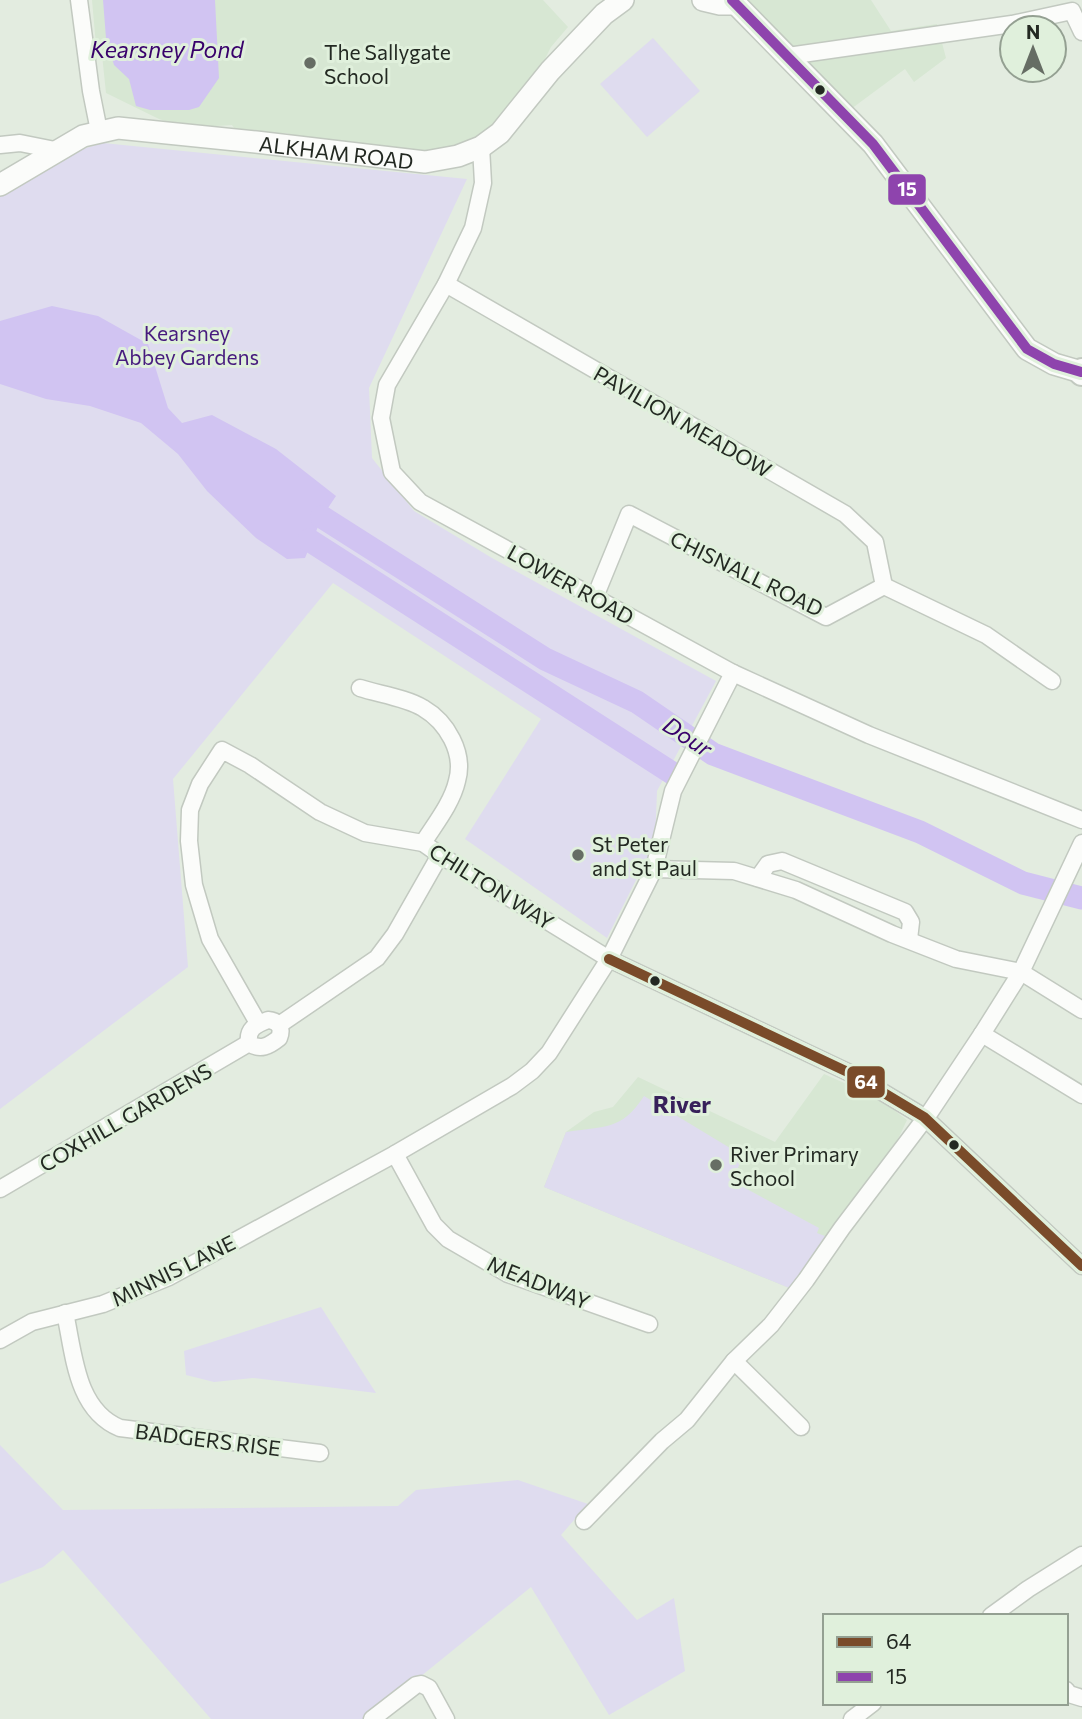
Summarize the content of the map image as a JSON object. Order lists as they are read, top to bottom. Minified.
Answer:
{"streets":{"street":["ALKHAM ROAD","PAVILION MEADOW","CHISNALL ROAD","LOWER ROAD","CHILTON WAY","COXHILL GARDENS","MINNIS LANE","MEADWAY","BADGERS RISE"]},"crossings":[["ALKHAM ROAD","LOWER ROAD"],["PAVILION MEADOW","CHISNALL ROAD"],["PAVILION MEADOW","LOWER ROAD"],["CHISNALL ROAD","LOWER ROAD"],["LOWER ROAD","MINNIS LANE"],["CHILTON WAY","COXHILL GARDENS"],["CHILTON WAY","MINNIS LANE"],["MINNIS LANE","MEADWAY"],["MINNIS LANE","BADGERS RISE"]],"districts":["River"],"water":["Kearsney Pond","Dour"],"parks":["Kearsney Abbey Gardens"],"places":["The Sallygate School","St Peter and St Paul","River Primary School"],"lines":["transit line 15","transit line 64"],"legend":["64","15"],"north":"top"}
